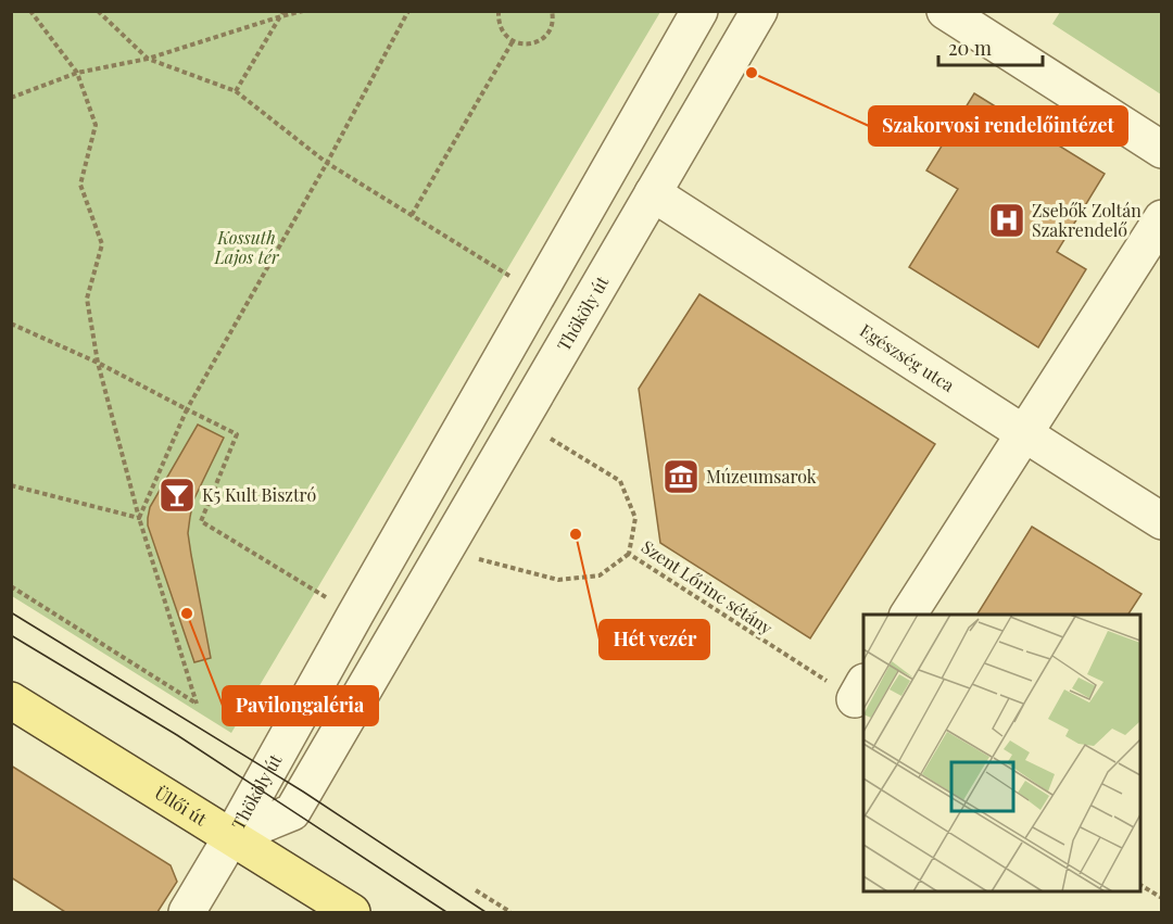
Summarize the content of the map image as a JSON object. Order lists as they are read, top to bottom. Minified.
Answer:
{"streets":{"main road":["Üllői út"],"street":["Thököly út","Egészség utca"],"path":["Szent Lőrinc sétány"]},"crossings":[["Thököly út","Egészség utca"],["Thököly út","Szent Lőrinc sétány"],["Thököly út","Üllői út"]],"parks":["Kossuth Lajos tér"],"places":{"other":["Szakorvosi rendelőintézet","Hét vezér","Pavilongaléria"],"hospital":["Zsebők Zoltán Szakrendelő"],"museum":["Múzeumsarok"],"bar":["K5 Kult Bisztró"]},"scale_bar":"20 m"}
